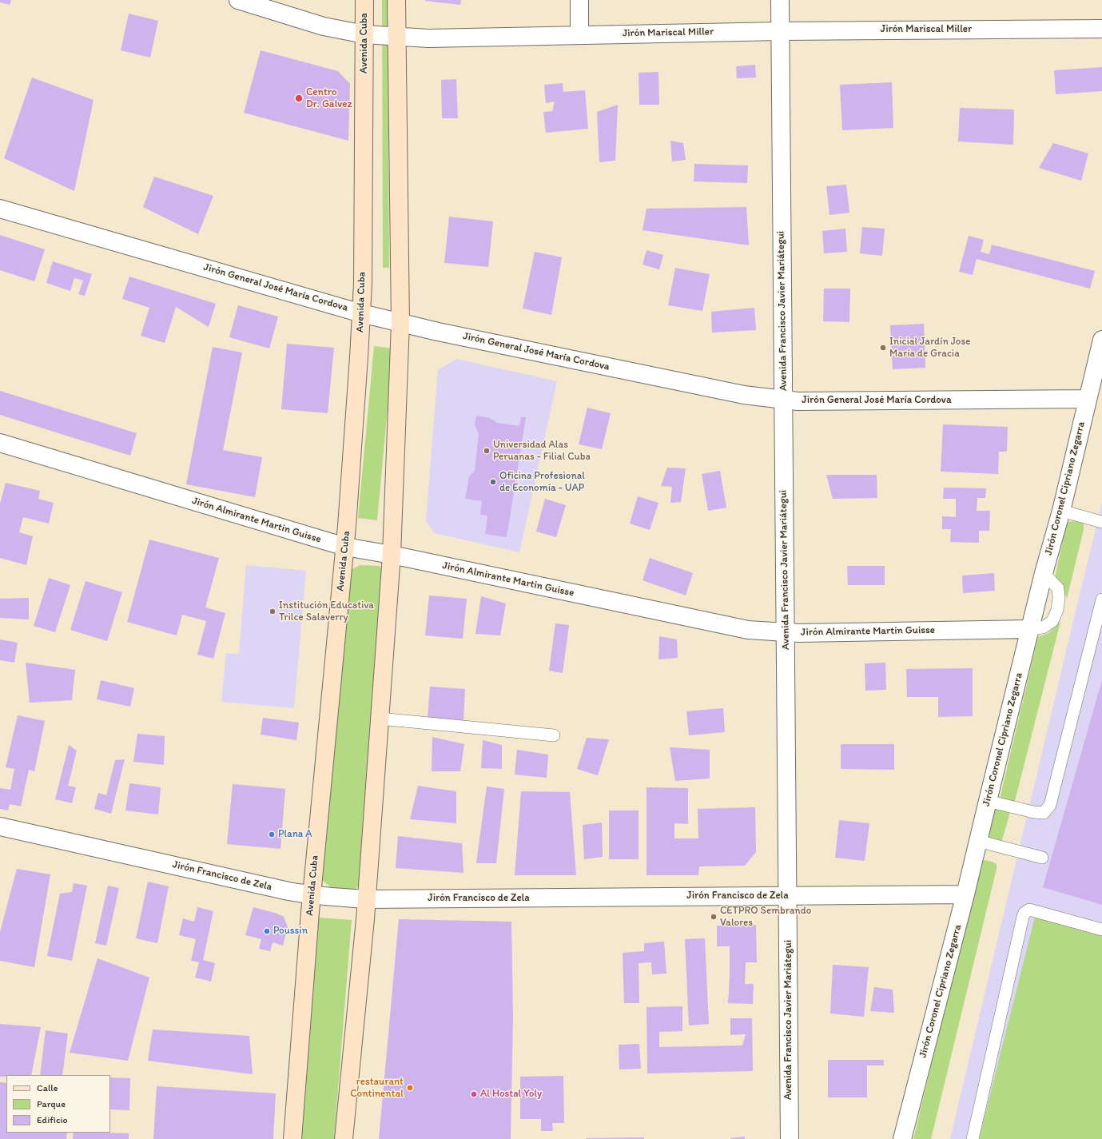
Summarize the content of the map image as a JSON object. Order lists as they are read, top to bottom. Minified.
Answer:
{"streets":{"main road":["Avenida Cuba"],"street":["Jirón Mariscal Miller","Jirón General José María Cordova","Avenida Francisco Javier Mariátegui","Jirón Coronel Cipriano Zegarra","Jirón Almirante Martin Guisse","Jirón Francisco de Zela"]},"crossings":[["Jirón Mariscal Miller","Avenida Cuba"],["Jirón Mariscal Miller","Avenida Francisco Javier Mariátegui"],["Avenida Cuba","Jirón General José María Cordova"],["Avenida Cuba","Jirón Almirante Martin Guisse"],["Avenida Cuba","Jirón Francisco de Zela"],["Jirón General José María Cordova","Avenida Francisco Javier Mariátegui"],["Jirón General José María Cordova","Jirón Coronel Cipriano Zegarra"],["Avenida Francisco Javier Mariátegui","Jirón Almirante Martin Guisse"],["Avenida Francisco Javier Mariátegui","Jirón Francisco de Zela"],["Jirón Coronel Cipriano Zegarra","Jirón Almirante Martin Guisse"],["Jirón Coronel Cipriano Zegarra","Jirón Francisco de Zela"]],"places":["Centro Dr. Galvez","Inicial Jardín Jose María de Gracia","Universidad Alas Peruanas - Filial Cuba","Oficina Profesional de Economía - UAP","Institución Educativa Trilce Salaverry","Plana A","CETPRO Sembrando Valores","Poussin","restaurant Continental","Al Hostal Yoly"],"legend":["Calle","Parque","Edificio"]}
